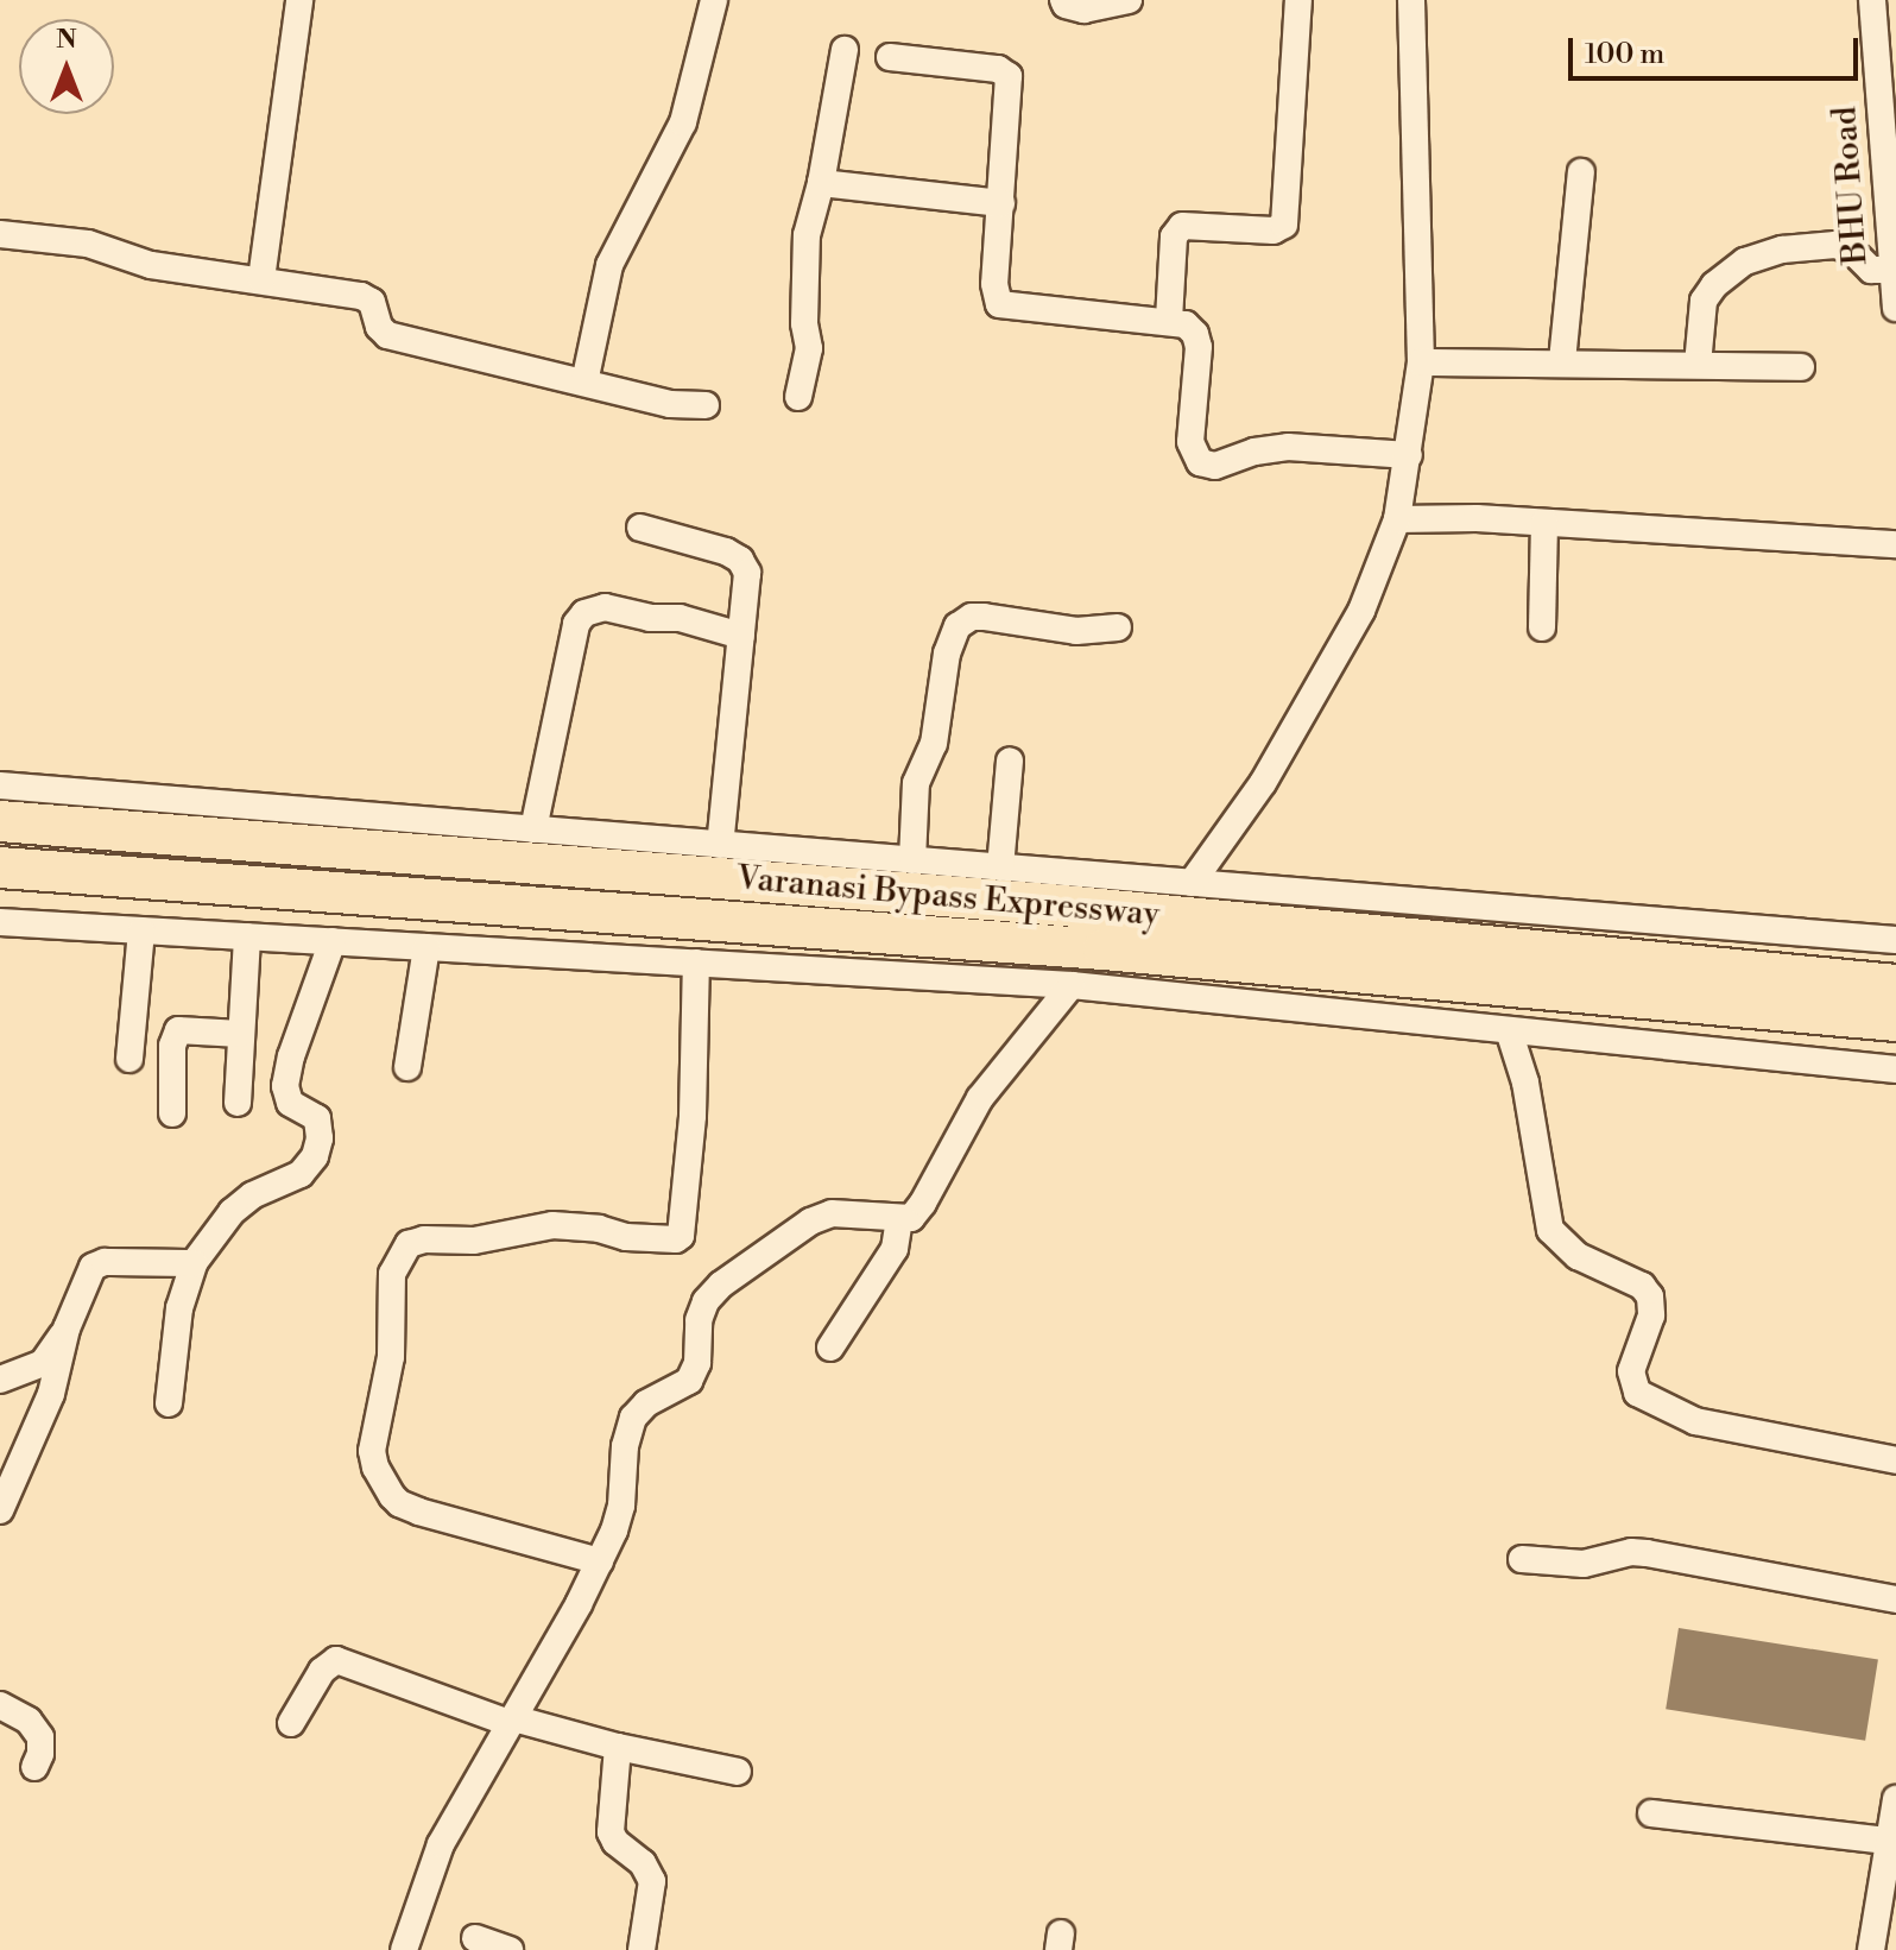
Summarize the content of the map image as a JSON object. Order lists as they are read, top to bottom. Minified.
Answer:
{"streets":{"highway":["Varanasi Bypass Expressway"],"street":["BHU Road"]},"scale_bar":"100 m","north":"top"}
